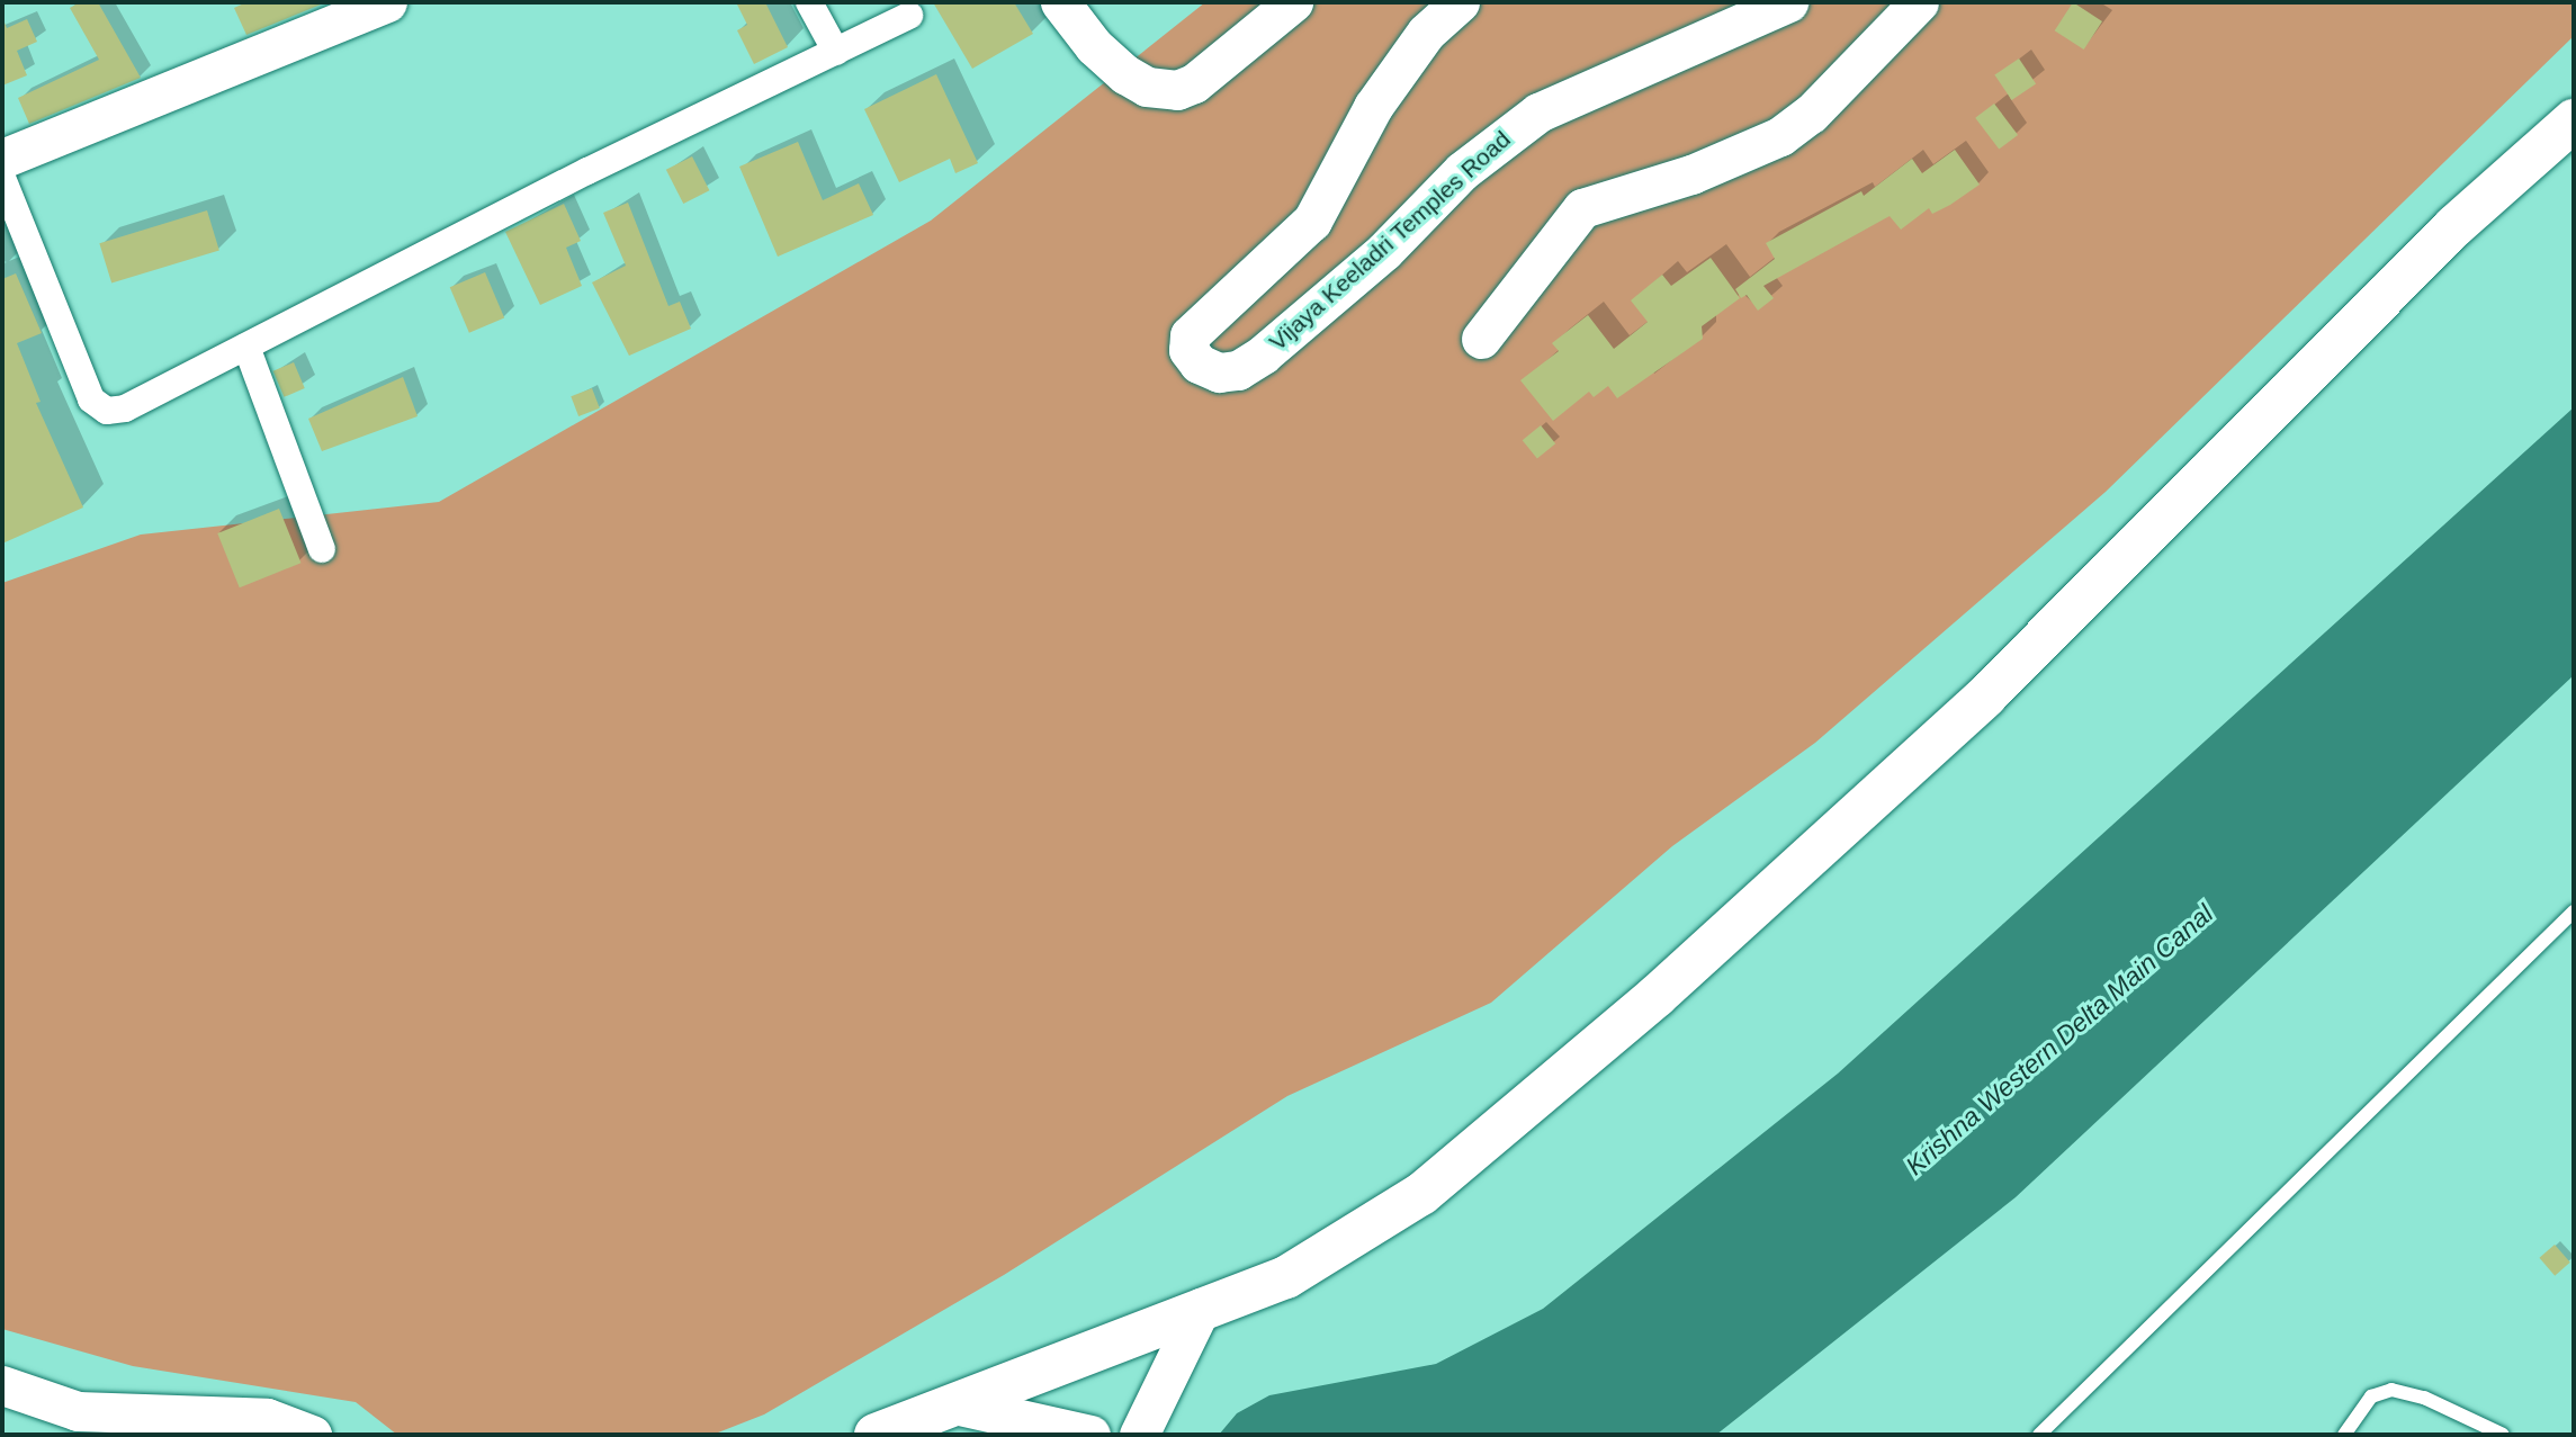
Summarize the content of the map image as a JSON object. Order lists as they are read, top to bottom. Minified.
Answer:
{"streets":{"street":["Vijaya Keeladri Temples Road"]},"water":["Krishna Western Delta Main Canal"]}
